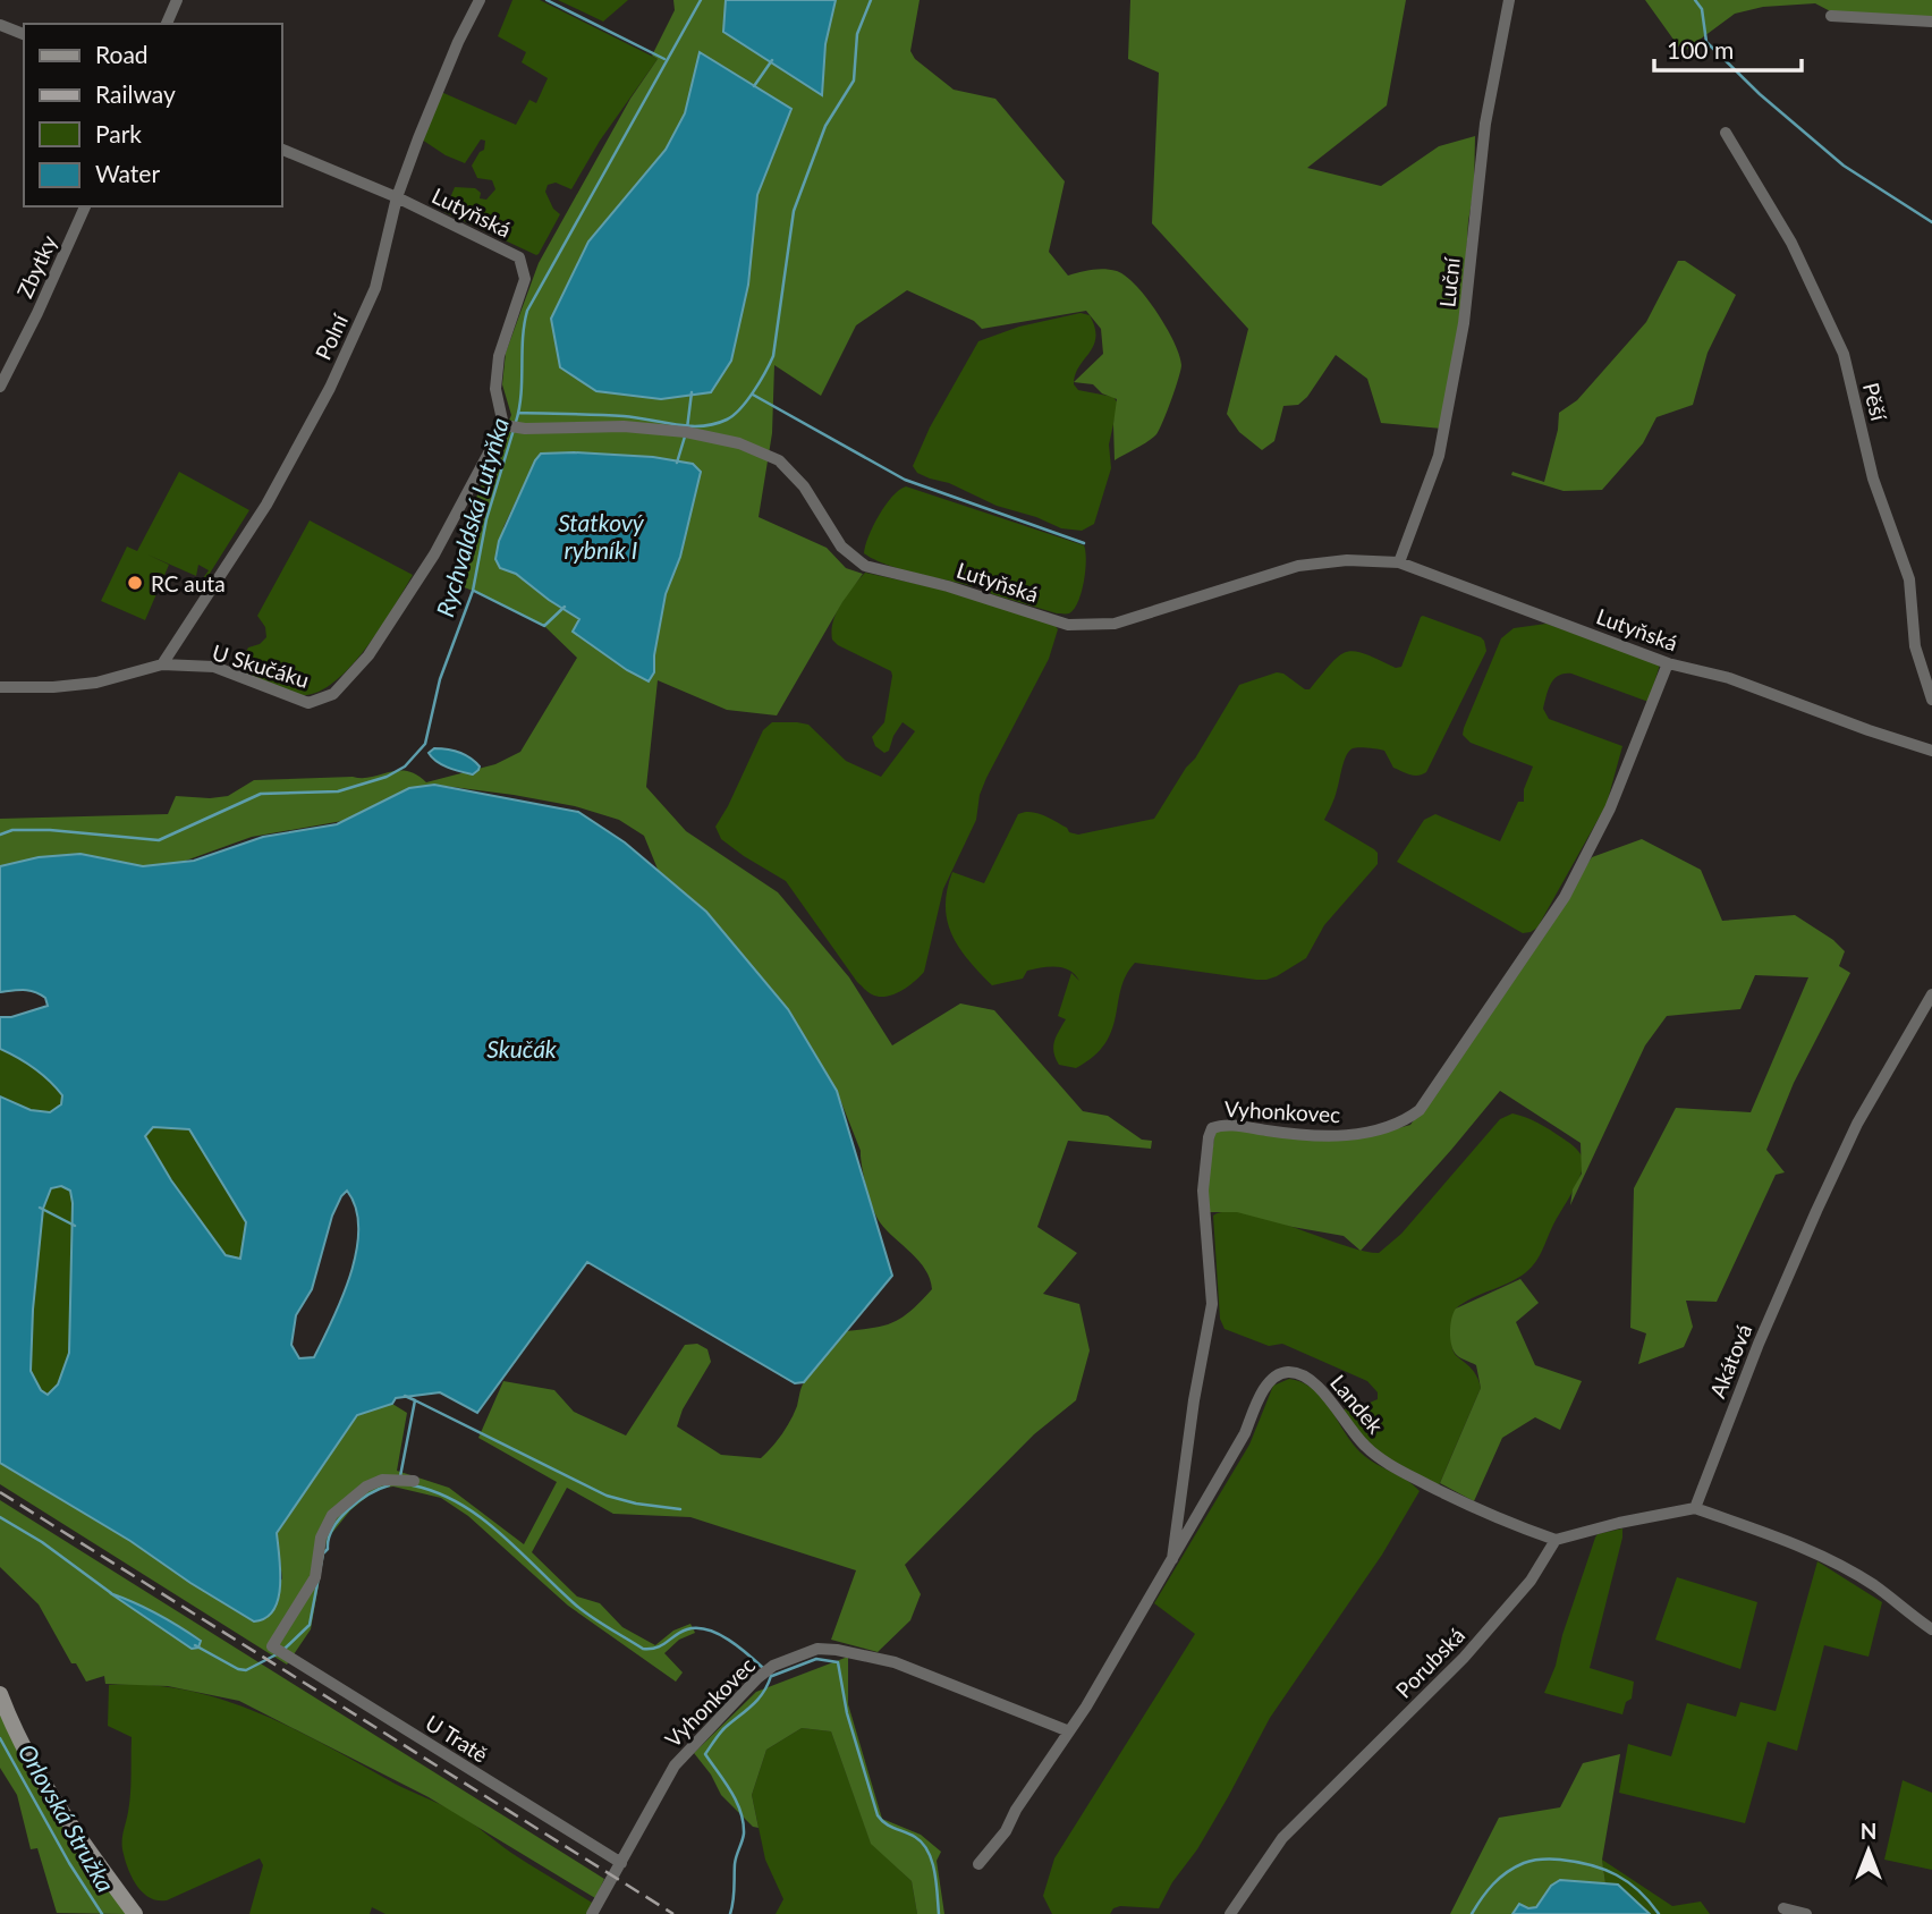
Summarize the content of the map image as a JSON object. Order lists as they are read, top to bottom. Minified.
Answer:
{"streets":{"street":["Lutyňská","Zbytky","Luční","Polní","Pěší","U Skučáku","Vyhonkovec","Akátová","Landek","Porubská","U Tratě"]},"crossings":[["Lutyňská","Luční"],["Lutyňská","Polní"],["Lutyňská","U Skučáku"],["Lutyňská","Vyhonkovec"],["Polní","U Skučáku"],["Vyhonkovec","Landek"],["Vyhonkovec","U Tratě"],["Landek","Porubská"]],"water":["Rychvaldská Lutyňka","Statkový rybník I","Skučák","Orlovská Stružka"],"places":["RC auta"],"legend":["Road","Railway","Park","Water"],"scale_bar":"100 m","north":"top"}
